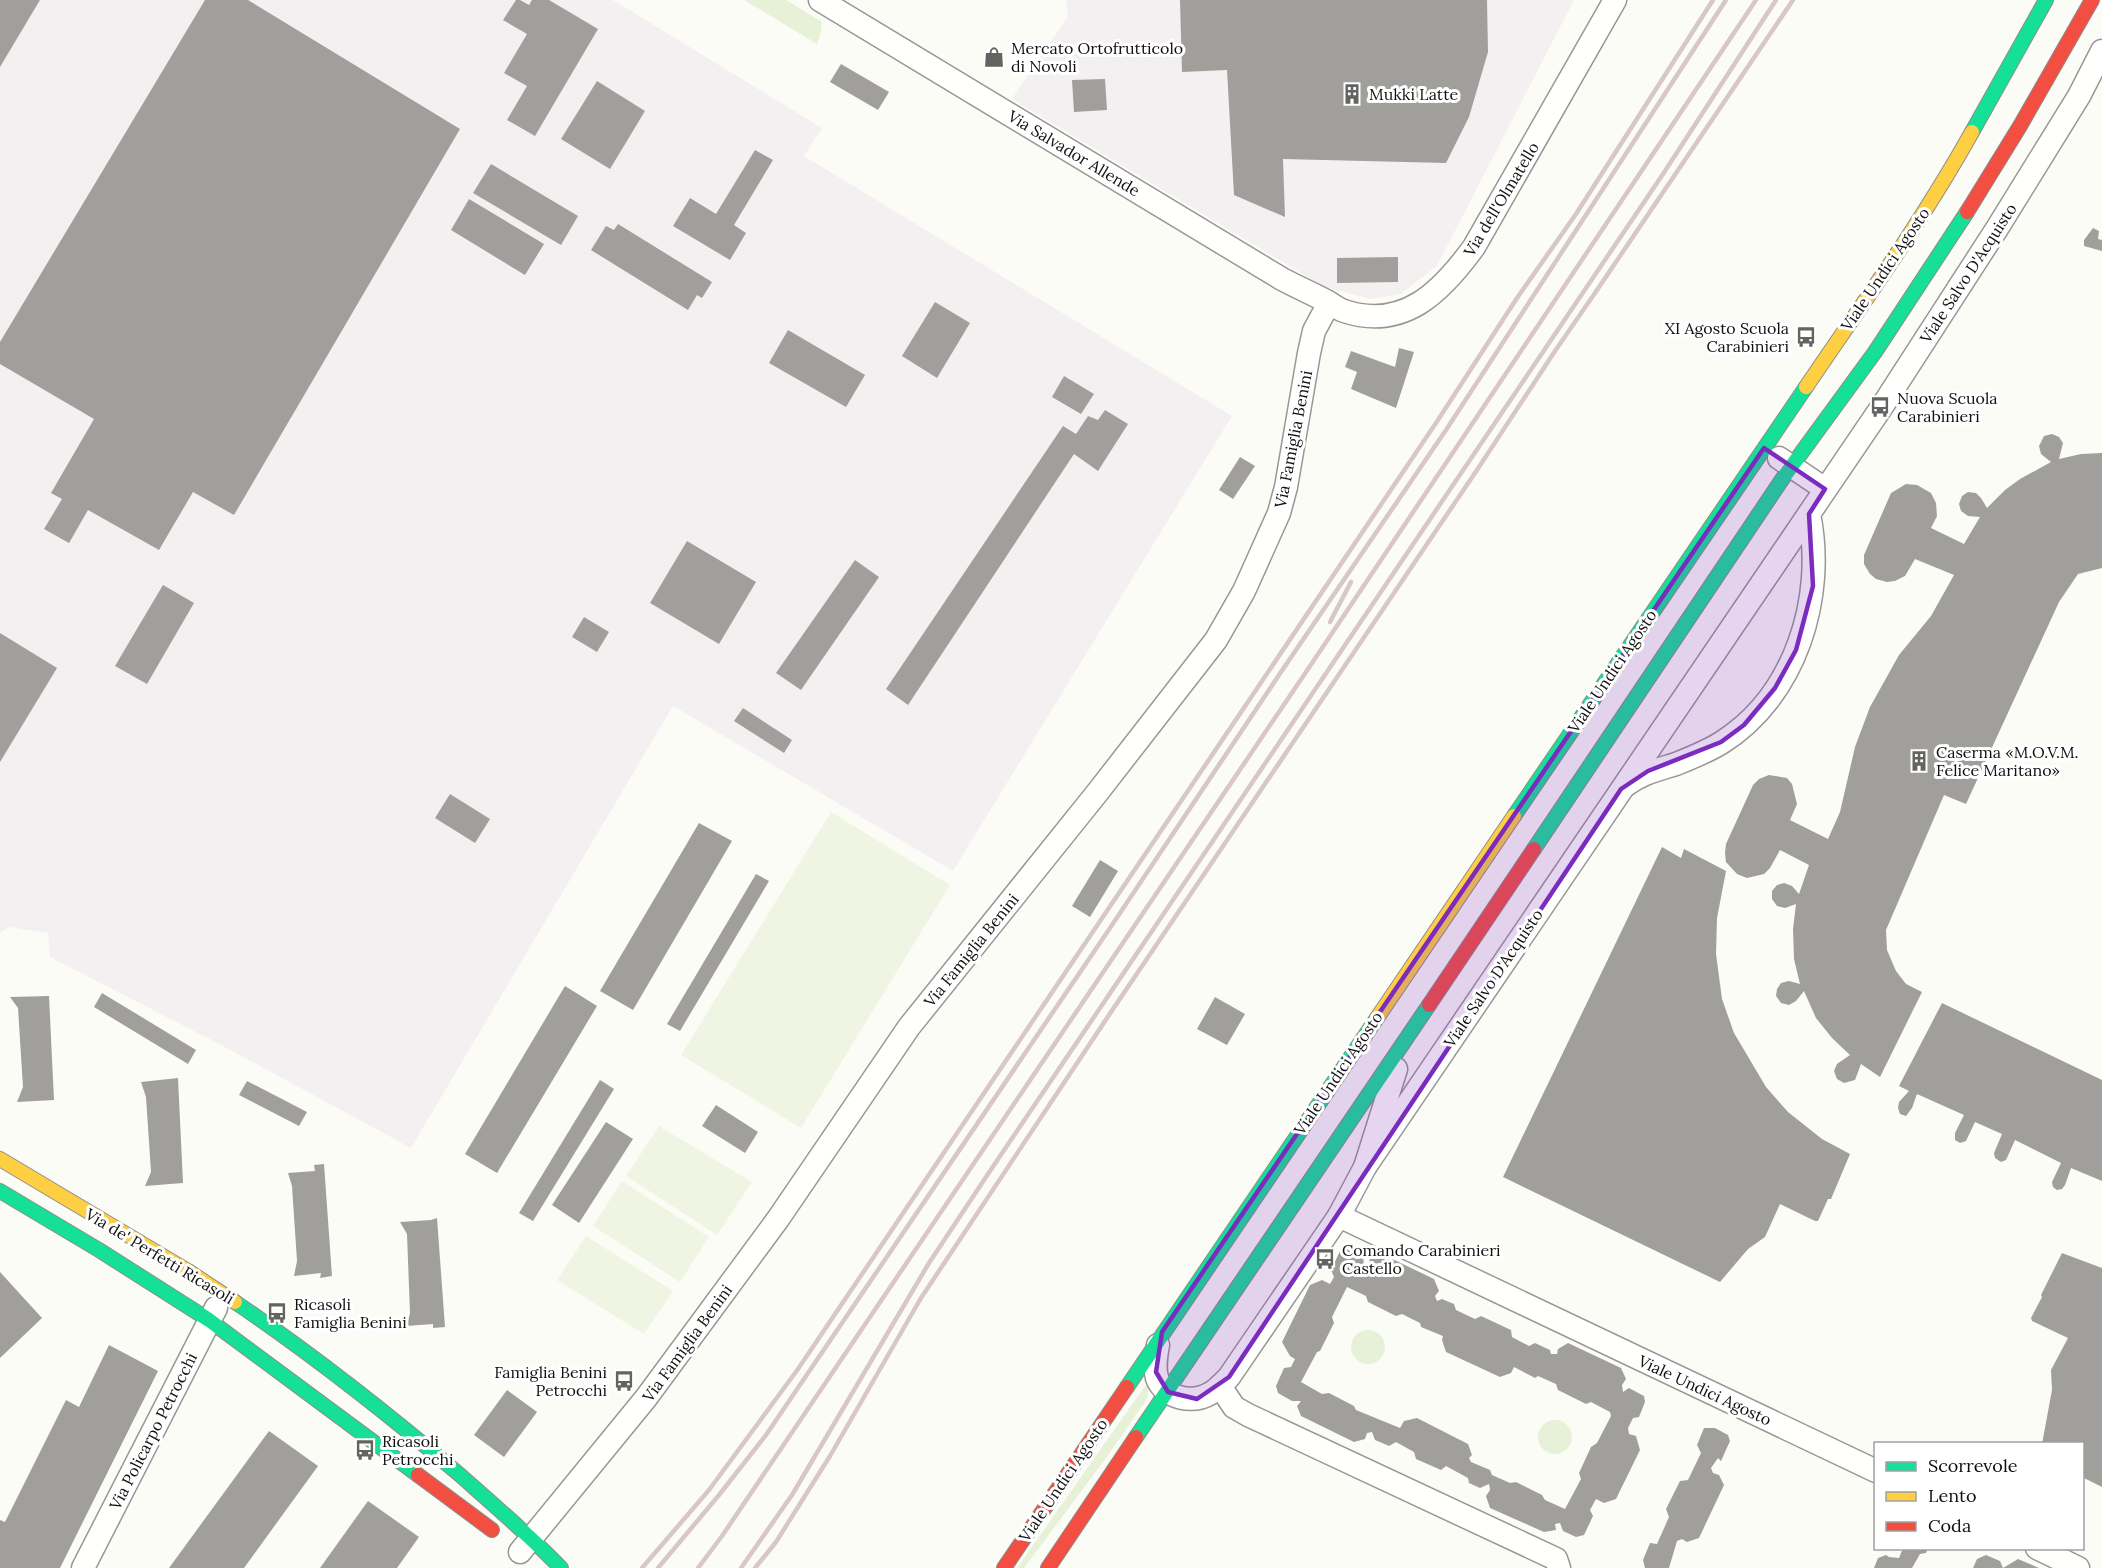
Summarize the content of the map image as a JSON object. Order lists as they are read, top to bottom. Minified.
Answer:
{"streets":{"main road":["Viale Undici Agosto","Via de' Perfetti Ricasoli"],"street":["Via Salvador Allende","Via dell'Olmatello","Viale Salvo D'Acquisto","Via Famiglia Benini","Via Policarpo Petrocchi"]},"crossings":[["Via Salvador Allende","Via dell'Olmatello"],["Via Salvador Allende","Via Famiglia Benini"],["Via dell'Olmatello","Via Famiglia Benini"],["Viale Undici Agosto","Viale Salvo D'Acquisto"],["Via Famiglia Benini","Via de' Perfetti Ricasoli"],["Via de' Perfetti Ricasoli","Via Policarpo Petrocchi"]],"places":{"shop":["Mercato Ortofrutticolo di Novoli"],"building":["Mukki Latte","Caserma «M.O.V.M. Felice Maritano»"],"bus stop":["XI Agosto Scuola Carabinieri","Nuova Scuola Carabinieri","Comando Carabinieri Castello","Ricasoli Famiglia Benini","Famiglia Benini Petrocchi","Ricasoli Petrocchi"]},"legend":["Scorrevole","Lento","Coda"]}
